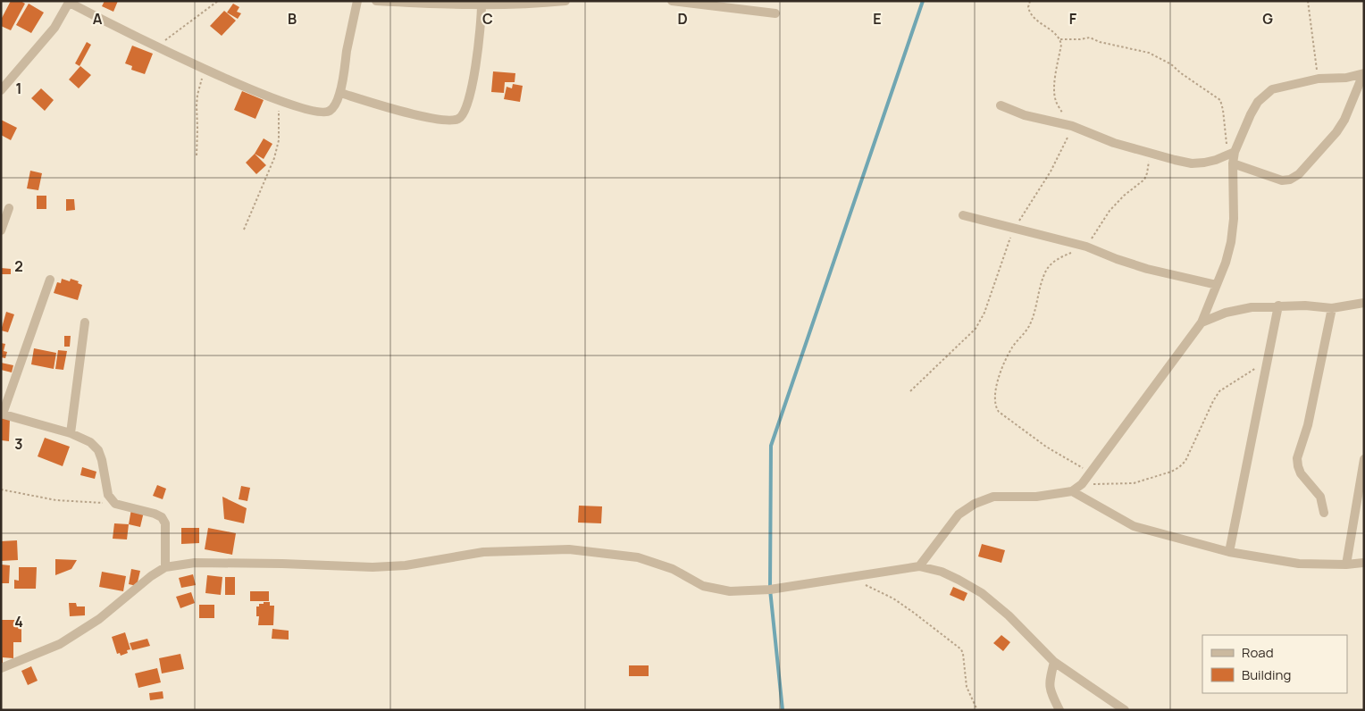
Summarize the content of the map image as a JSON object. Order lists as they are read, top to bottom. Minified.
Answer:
{"legend":["Road","Building"],"grid":{"columns":["A","B","C","D","E","F","G"],"rows":["1","2","3","4"]}}
